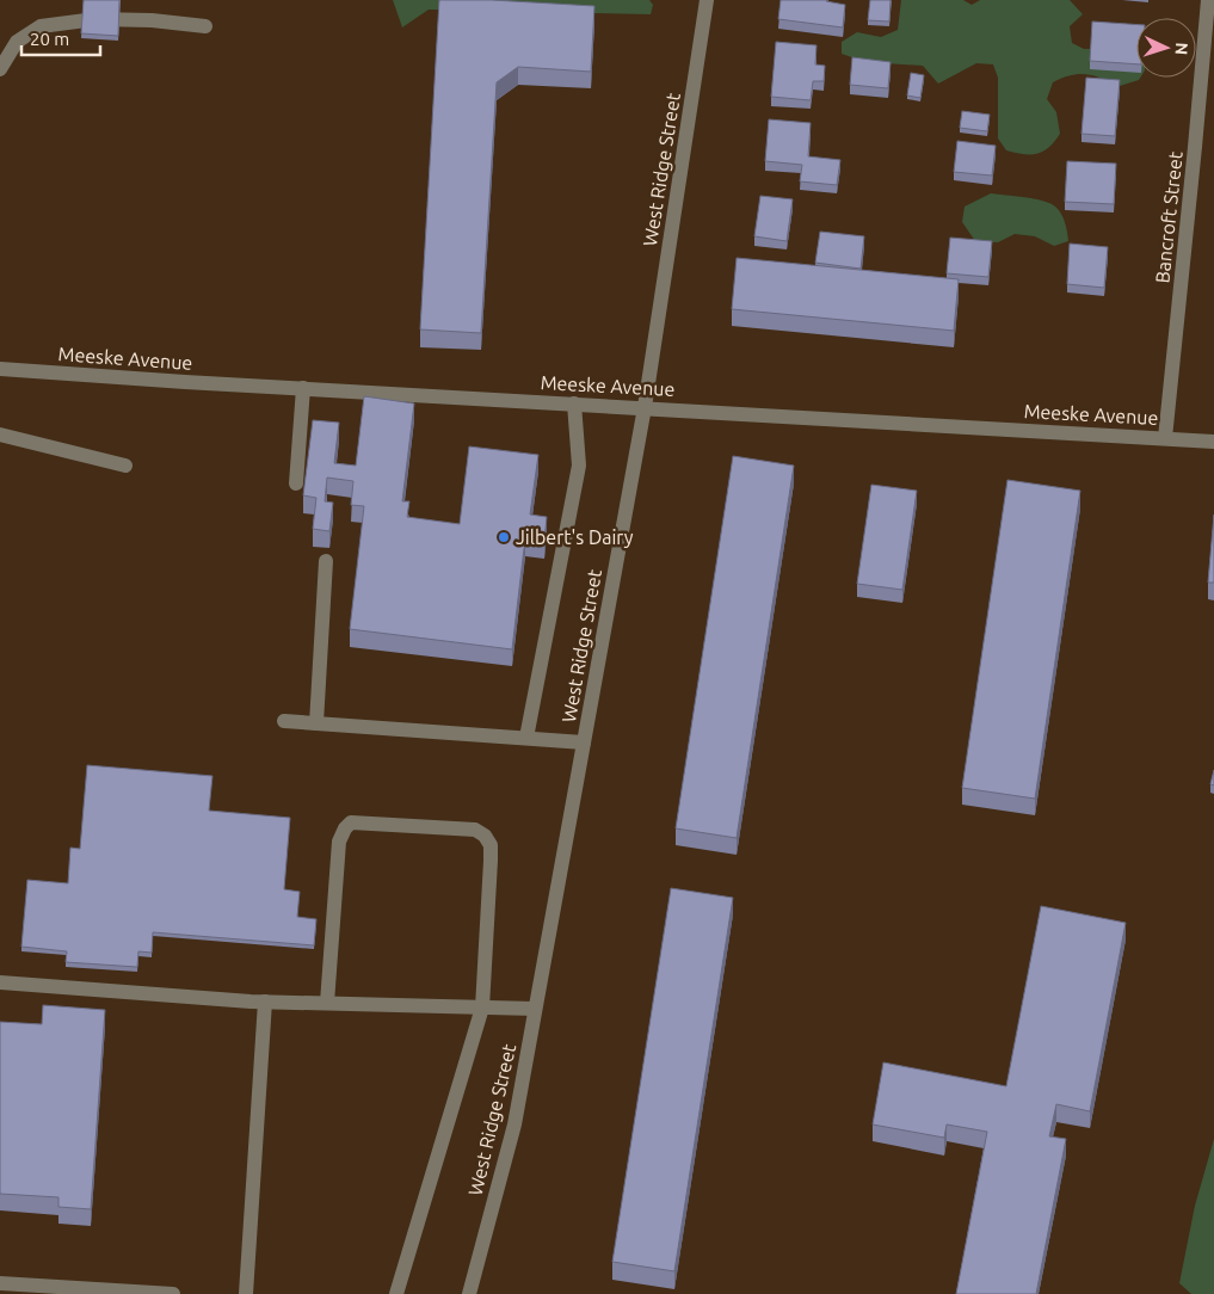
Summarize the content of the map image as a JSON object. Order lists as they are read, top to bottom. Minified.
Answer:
{"streets":{"street":["West Ridge Street","Bancroft Street","Meeske Avenue"]},"crossings":[["West Ridge Street","Meeske Avenue"],["Bancroft Street","Meeske Avenue"]],"places":["Jilbert's Dairy"],"scale_bar":"20 m","north":"right"}
